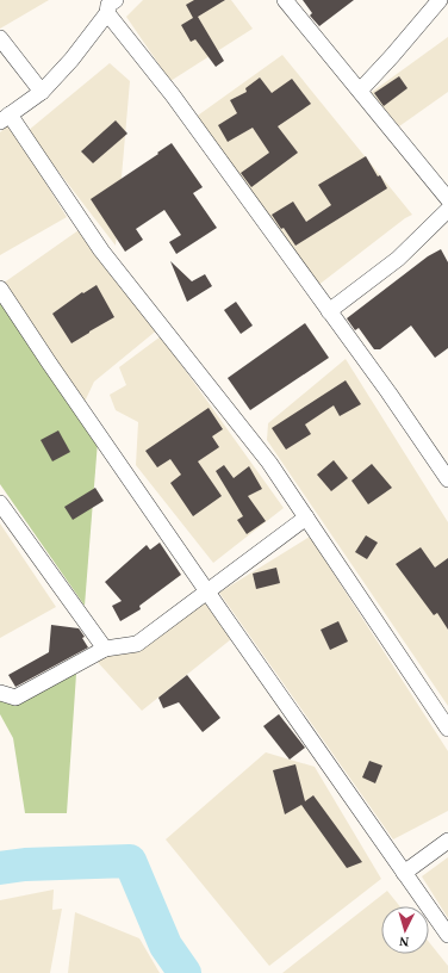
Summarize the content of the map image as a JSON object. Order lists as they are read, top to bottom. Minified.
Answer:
{"north":"bottom"}
